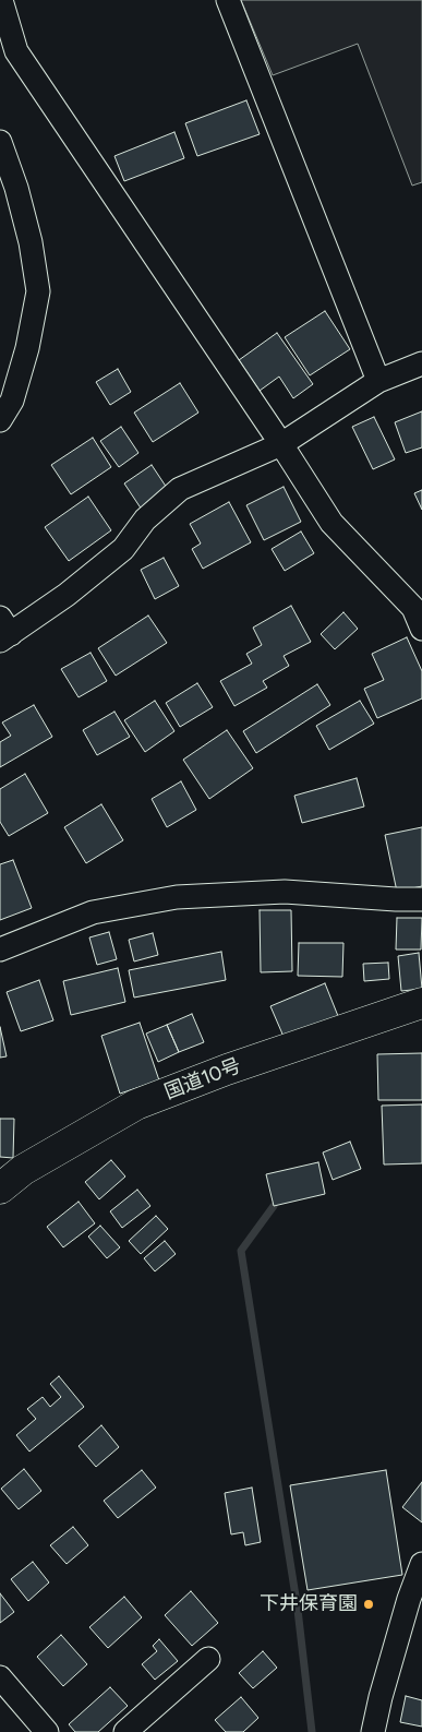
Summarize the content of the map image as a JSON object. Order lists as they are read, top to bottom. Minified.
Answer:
{"streets":{"highway":["国道10号"]},"places":["下井保育園"]}
